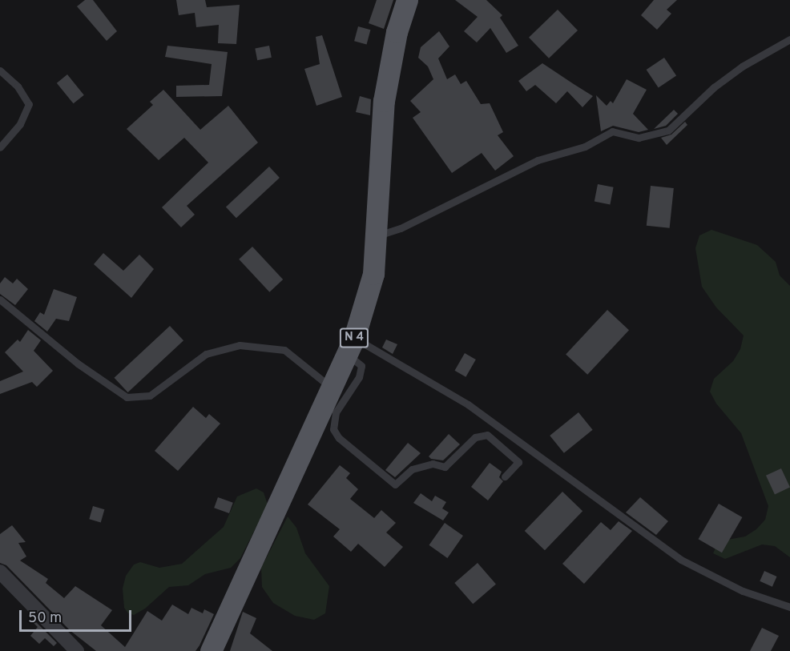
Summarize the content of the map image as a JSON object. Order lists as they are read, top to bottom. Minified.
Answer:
{"streets":{"main road":["N 4"]},"scale_bar":"50 m"}
